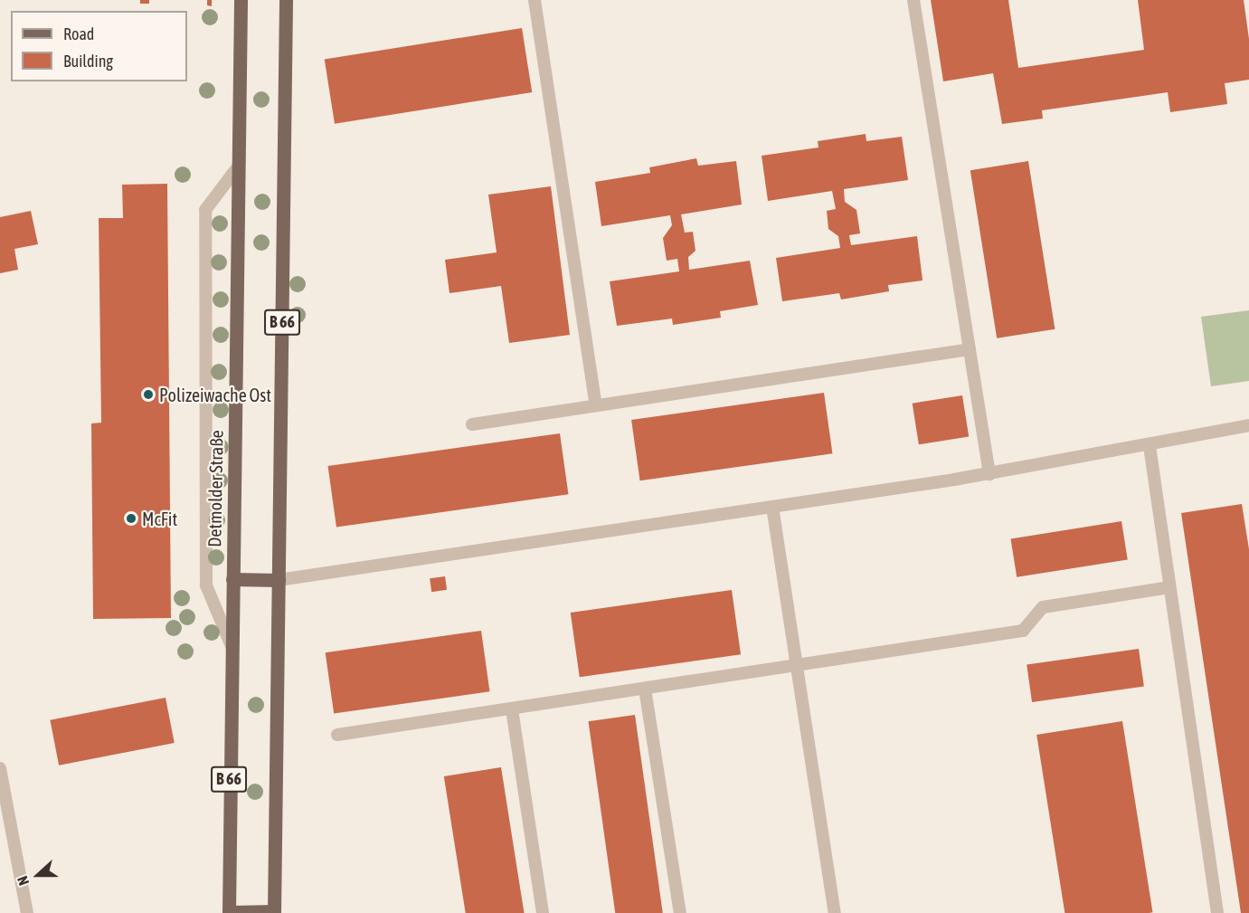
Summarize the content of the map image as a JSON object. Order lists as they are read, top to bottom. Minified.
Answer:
{"streets":{"main road":["B 66","Detmolder Straße"]},"places":["Polizeiwache Ost","McFit"],"legend":["Road","Building"],"north":"left"}
